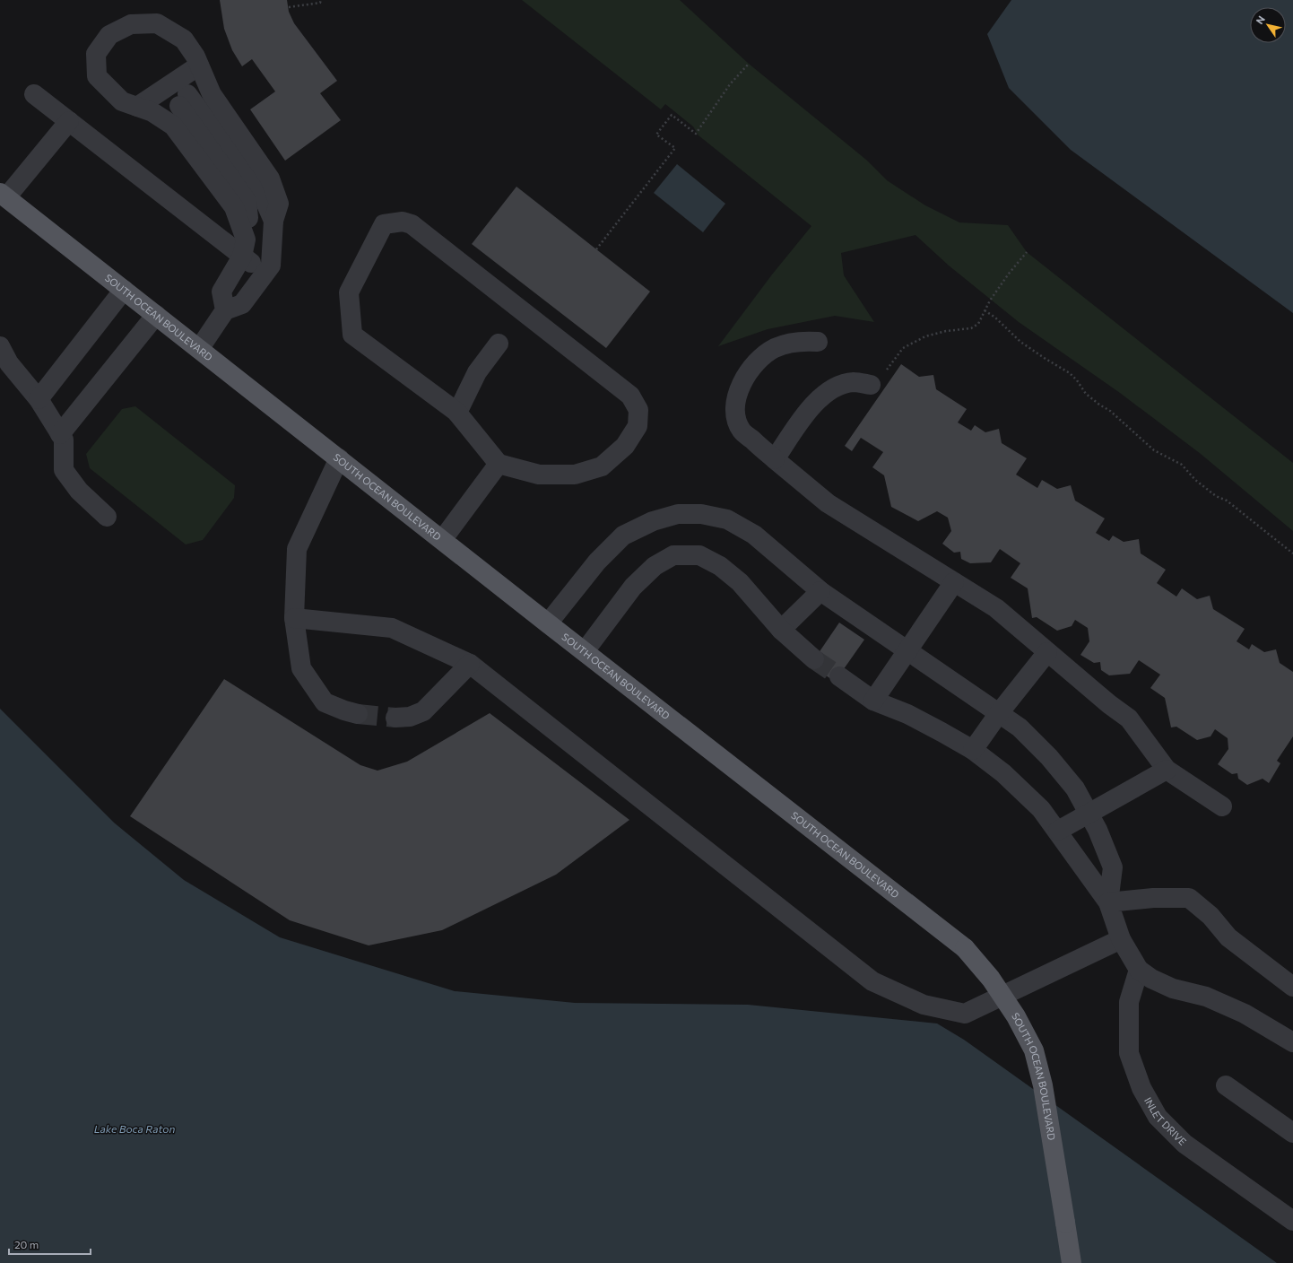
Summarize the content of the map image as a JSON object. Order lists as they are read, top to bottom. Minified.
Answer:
{"streets":{"main road":["SOUTH OCEAN BOULEVARD"],"lane":["INLET DRIVE"]},"water":["Lake Boca Raton"],"scale_bar":"20 m","north":"top left"}
